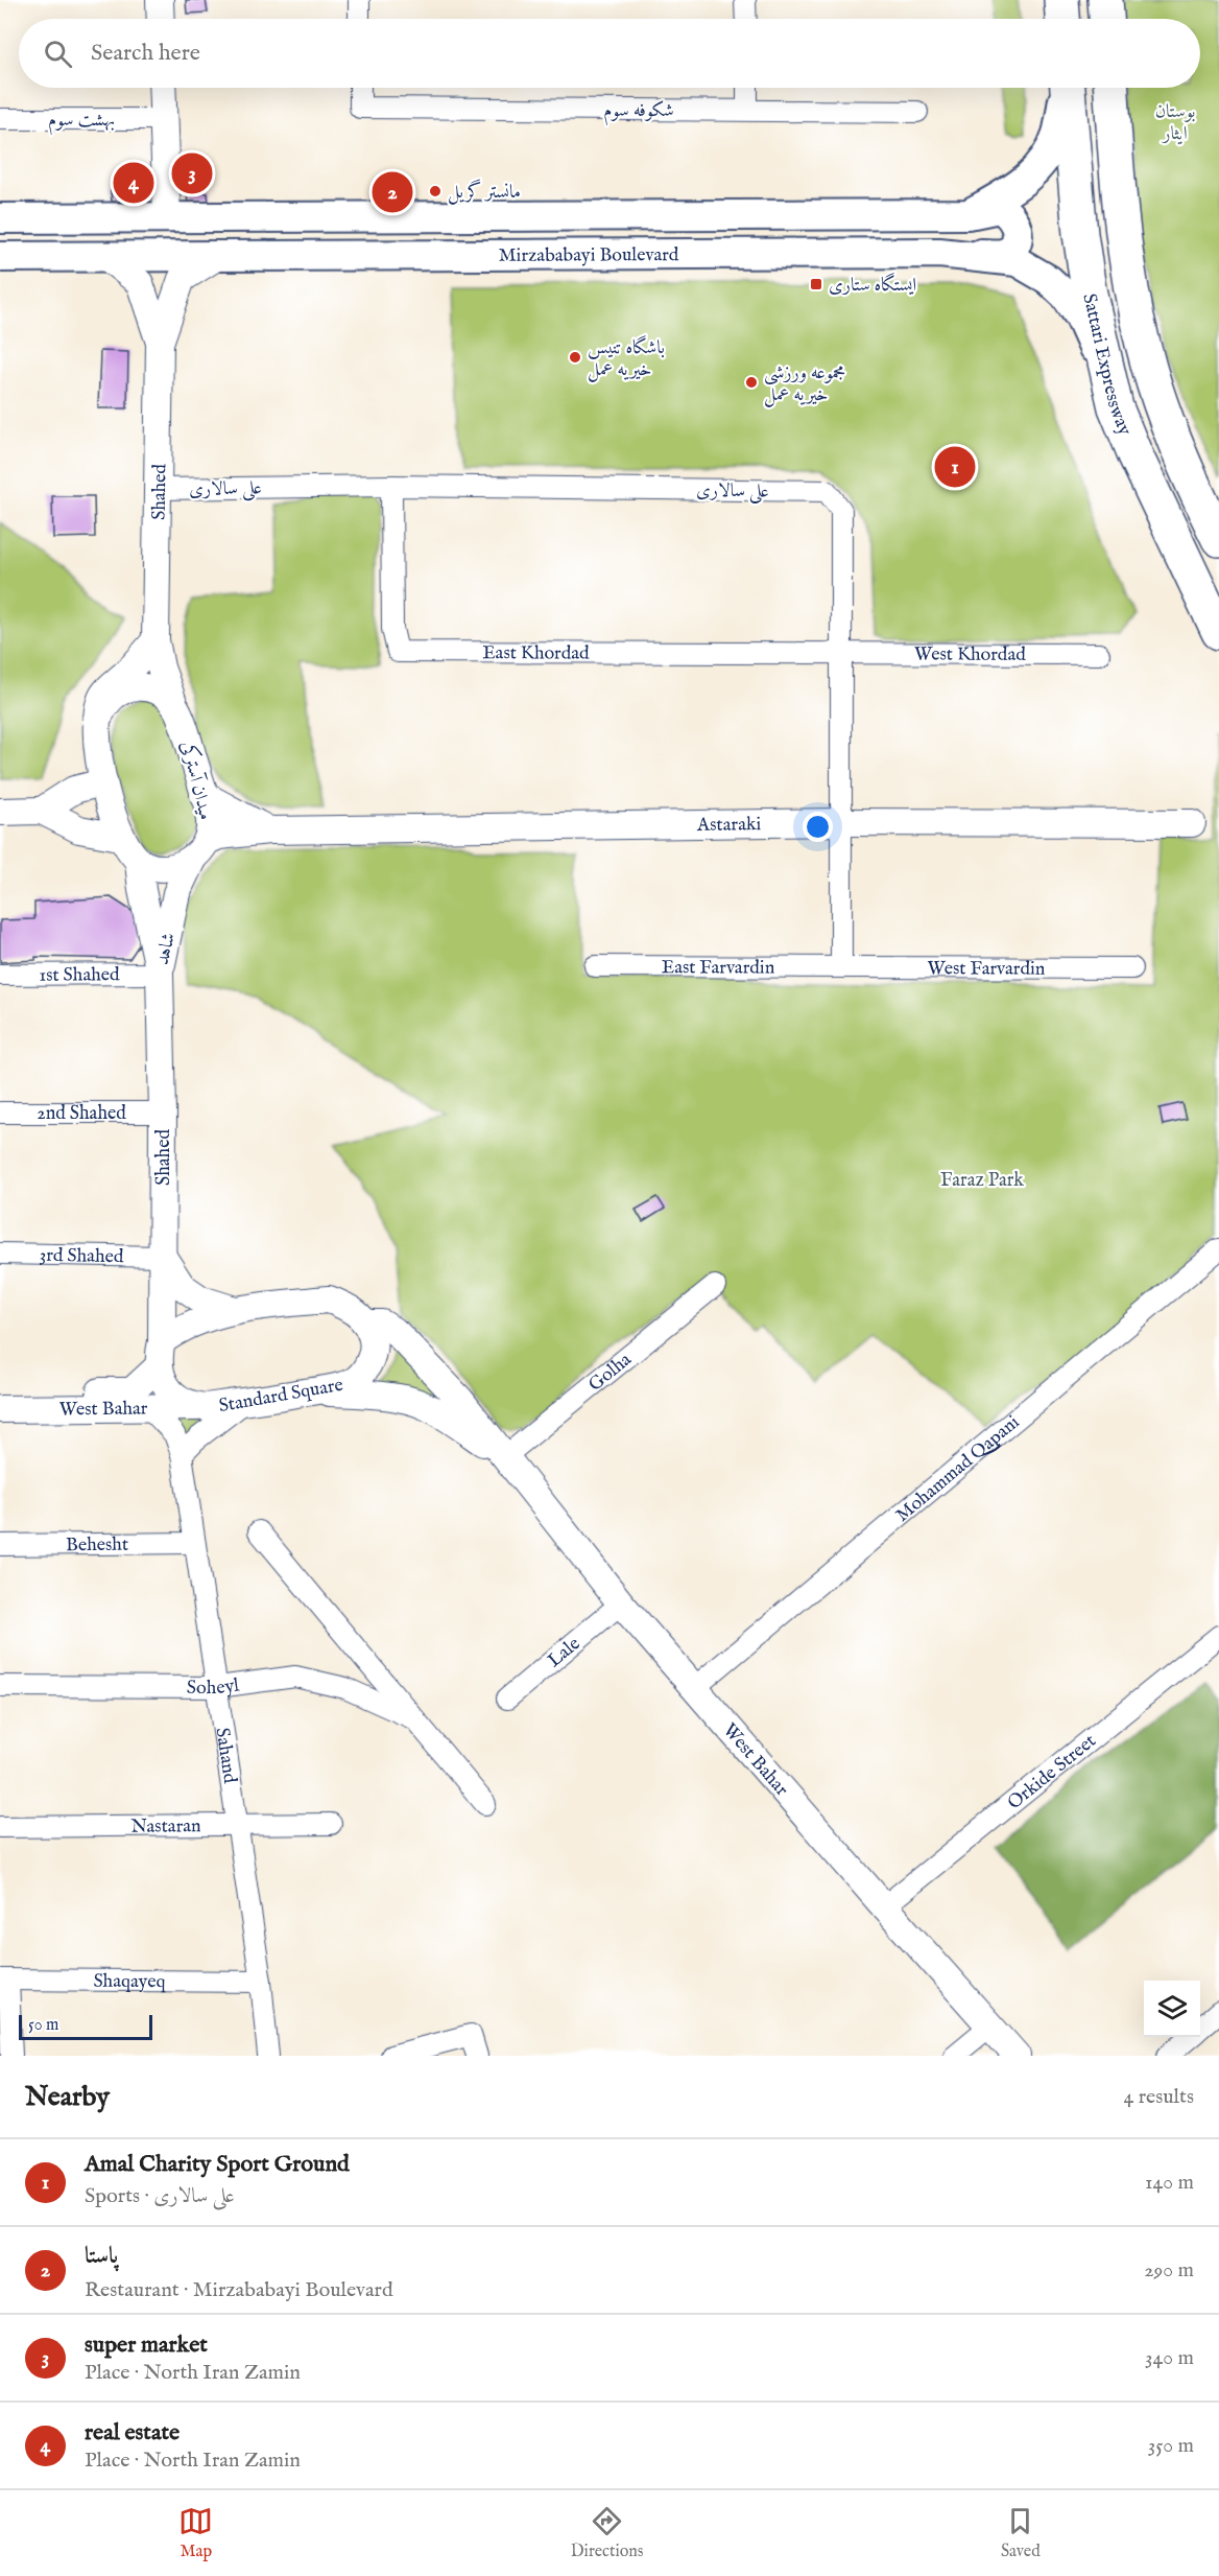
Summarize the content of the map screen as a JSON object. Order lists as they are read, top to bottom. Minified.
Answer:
{"streets":{"highway":["Sattari Expressway"],"main road":["Mirzababayi Boulevard"],"street":["شکوفه سوم","بهشت سوم","علی سالاری","Shahed","East Khordad","West Khordad","میدان آسترکی","Astaraki","شاهد","East Farvardin","West Farvardin","1st Shahed","2nd Shahed","3rd Shahed","Golha","Standard Square","West Bahar","Mohammad Qapani","Behesht","Lale","Soheyl","Sahand","Orkide Street","Nastaran","Shaqayeq"]},"crossings":[["Mirzababayi Boulevard","Sattari Expressway"],["Mirzababayi Boulevard","Shahed"],["علی سالاری","Shahed"],["علی سالاری","East Khordad"],["علی سالاری","West Khordad"],["علی سالاری","Astaraki"],["علی سالاری","East Farvardin"],["علی سالاری","West Farvardin"],["Shahed","میدان آسترکی"],["Shahed","شاهد"],["Shahed","1st Shahed"],["Shahed","2nd Shahed"],["Shahed","3rd Shahed"],["Shahed","Standard Square"],["Shahed","West Bahar"],["East Khordad","West Khordad"],["میدان آسترکی","Astaraki"],["میدان آسترکی","شاهد"],["Astaraki","شاهد"],["شاهد","1st Shahed"],["East Farvardin","West Farvardin"],["Golha","West Bahar"],["Standard Square","West Bahar"],["West Bahar","Mohammad Qapani"],["West Bahar","Lale"],["West Bahar","Sahand"],["West Bahar","Orkide Street"],["Behesht","Sahand"],["Soheyl","Sahand"],["Sahand","Nastaran"],["Sahand","Shaqayeq"]],"parks":["بوستان ایثار","Faraz Park"],"places":{"other":["مانستر گریل","باشگاه تنیس خیریه عمل","مجموعه ورزشی خیریه عمل"],"transit":["ایستگاه ستاری"]},"scale_bar":"50 m","page":{"search":"Search here","pins":["3","4","2","1"],"scale":"50 m","heading":["Nearby","4 results"],"list":[{"mark":"1","name":"Amal Charity Sport Ground","note":"Sports · علی سالاری","value":"140 m"},{"mark":"2","name":"پاستا","note":"Restaurant · Mirzababayi Boulevard","value":"290 m"},{"mark":"3","name":"super market","note":"Place · North Iran Zamin","value":"340 m"},{"mark":"4","name":"real estate","note":"Place · North Iran Zamin","value":"350 m"}],"nav":["Map","Directions","Saved"]}}
